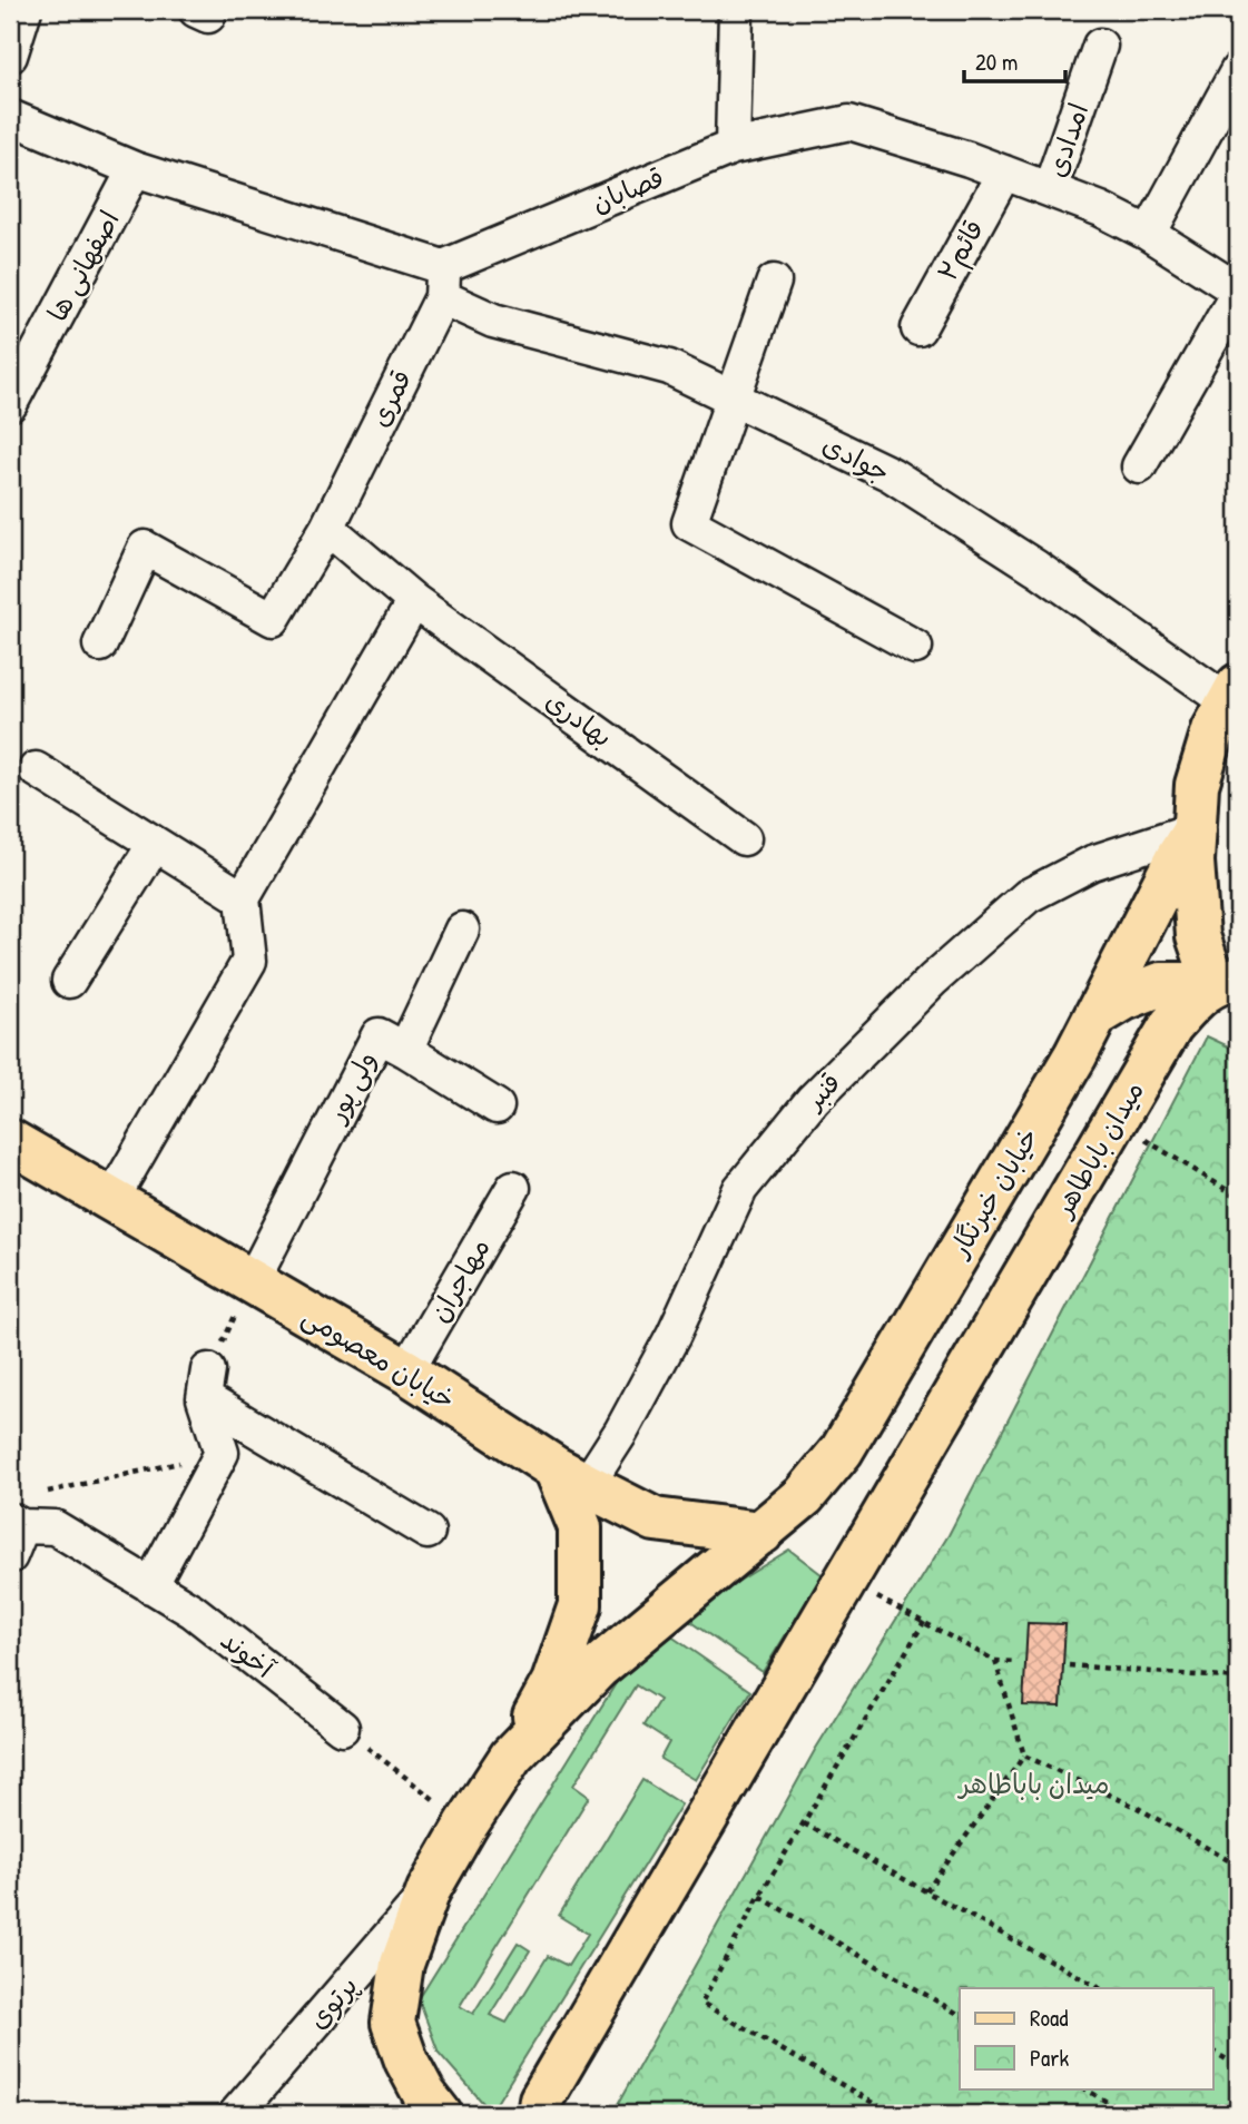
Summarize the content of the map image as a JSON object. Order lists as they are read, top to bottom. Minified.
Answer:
{"streets":{"main road":["میدان باباطاهر","خیابان خبرنگار","خیابان معصومی"],"street":["امدادی","قصابان","قائم۲","اصفهانی ها","قمری","جوادی","بهادری","ولی پور","قنبر","مهاجران","آخوند","پرتوی"]},"crossings":[["امدادی","قصابان"],["قصابان","قائم۲"],["قصابان","قمری"],["قصابان","جوادی"],["قمری","جوادی"],["قمری","بهادری"],["جوادی","خیابان خبرنگار"],["ولی پور","خیابان معصومی"],["قنبر","خیابان خبرنگار"],["قنبر","خیابان معصومی"],["میدان باباطاهر","خیابان خبرنگار"],["خیابان خبرنگار","خیابان معصومی"],["مهاجران","خیابان معصومی"]],"parks":["میدان باباطاهر"],"legend":["Road","Park"],"scale_bar":"20 m"}
